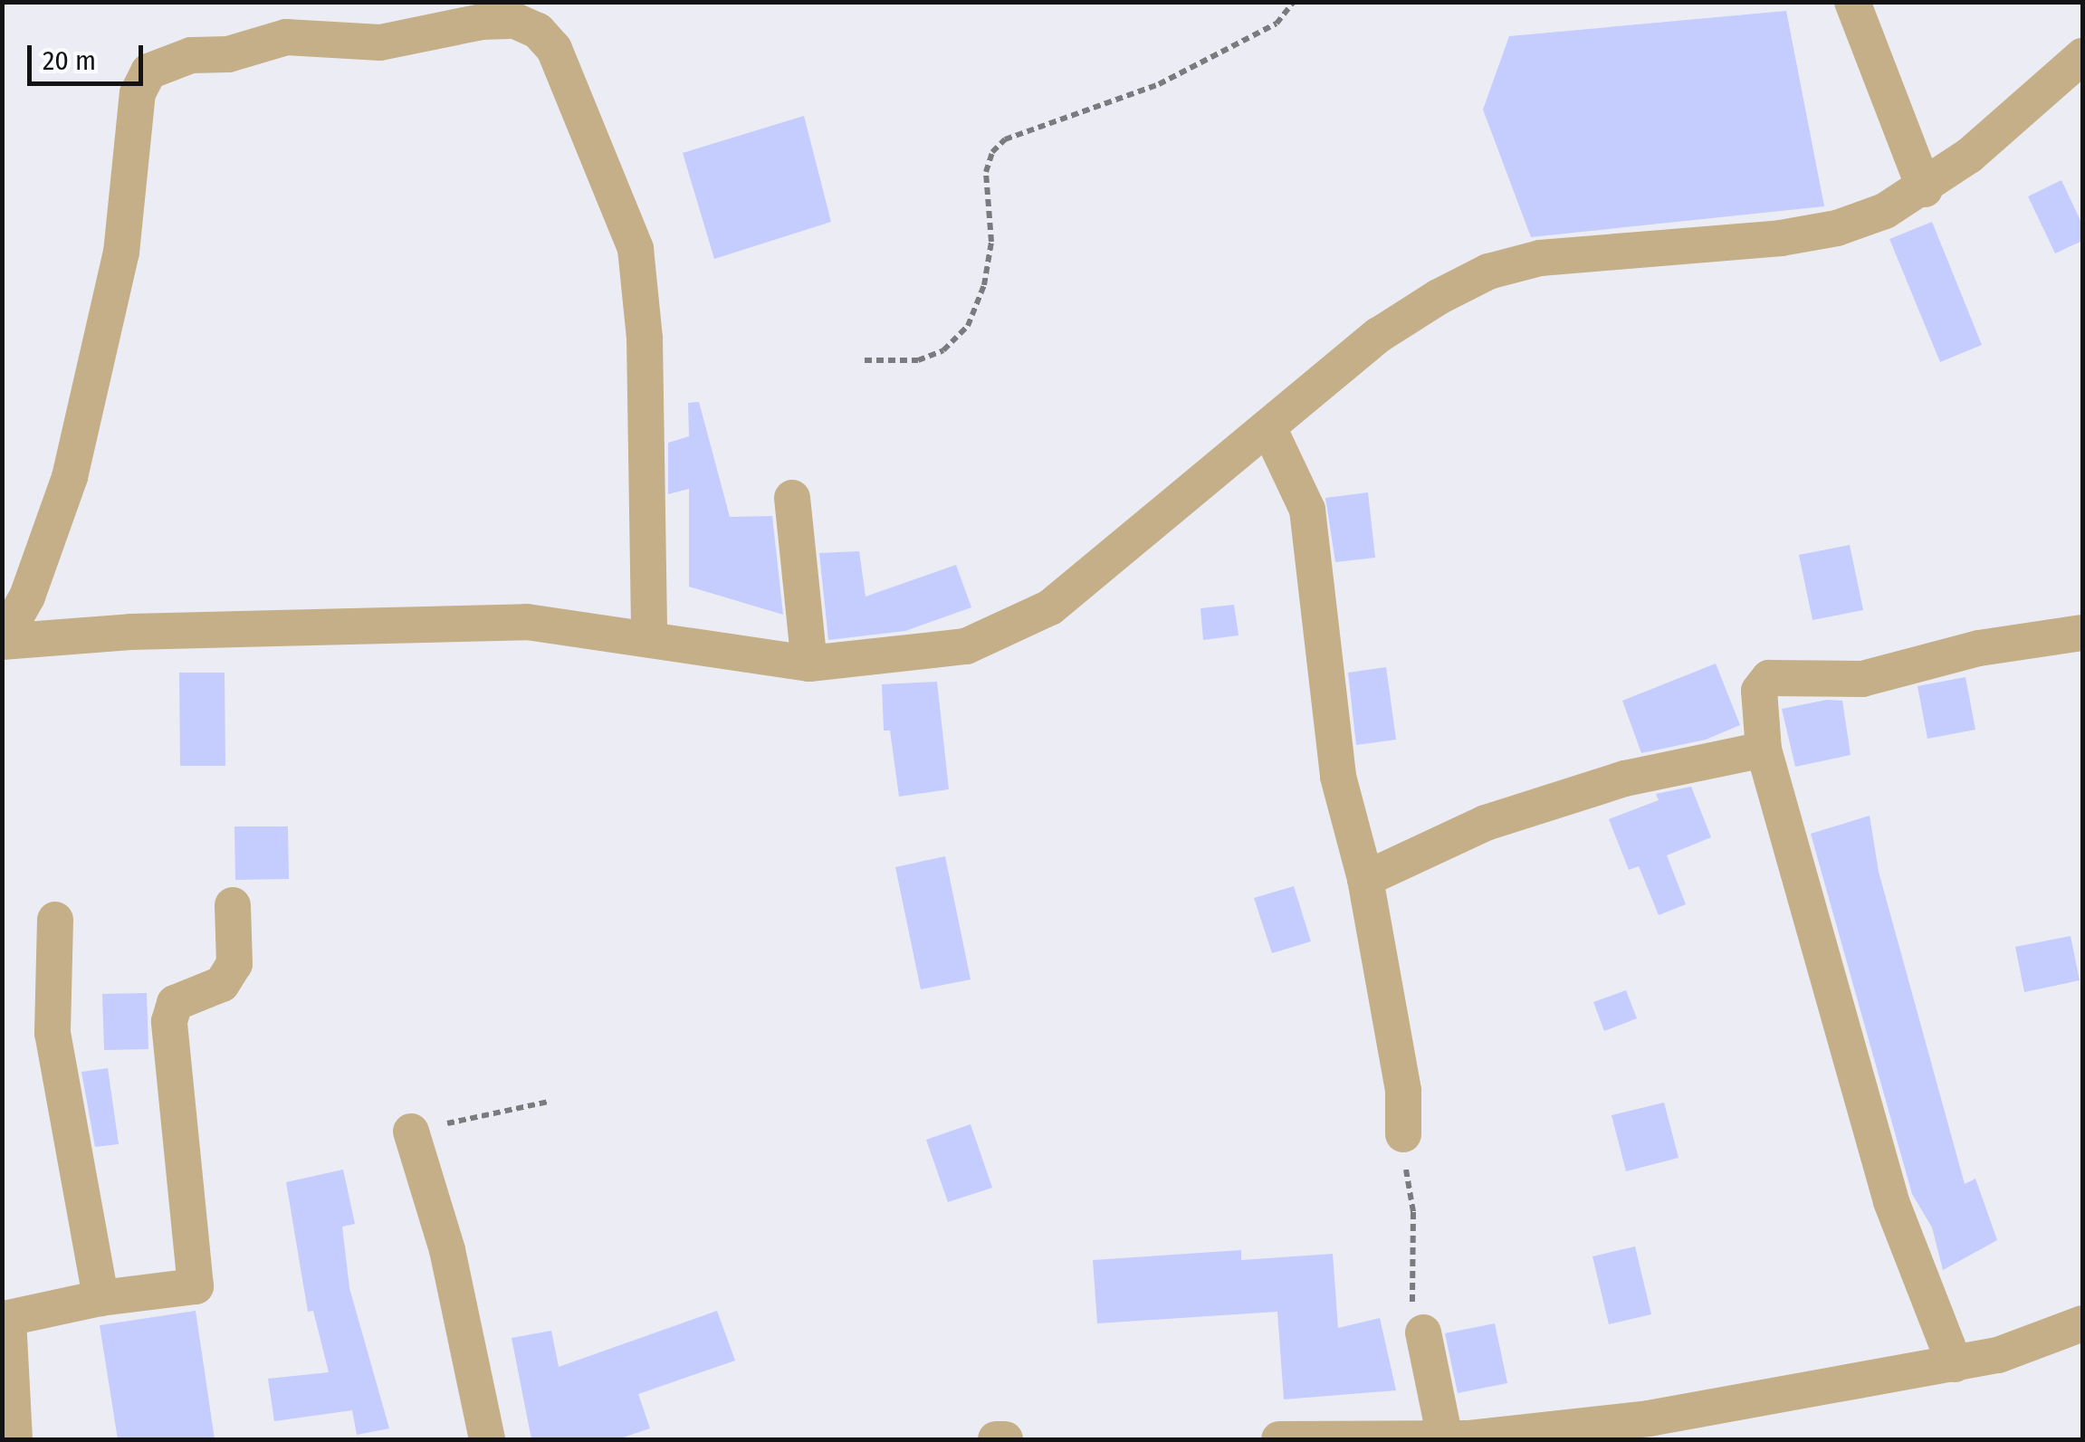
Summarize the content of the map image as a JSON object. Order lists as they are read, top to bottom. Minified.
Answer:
{"scale_bar":"20 m"}
